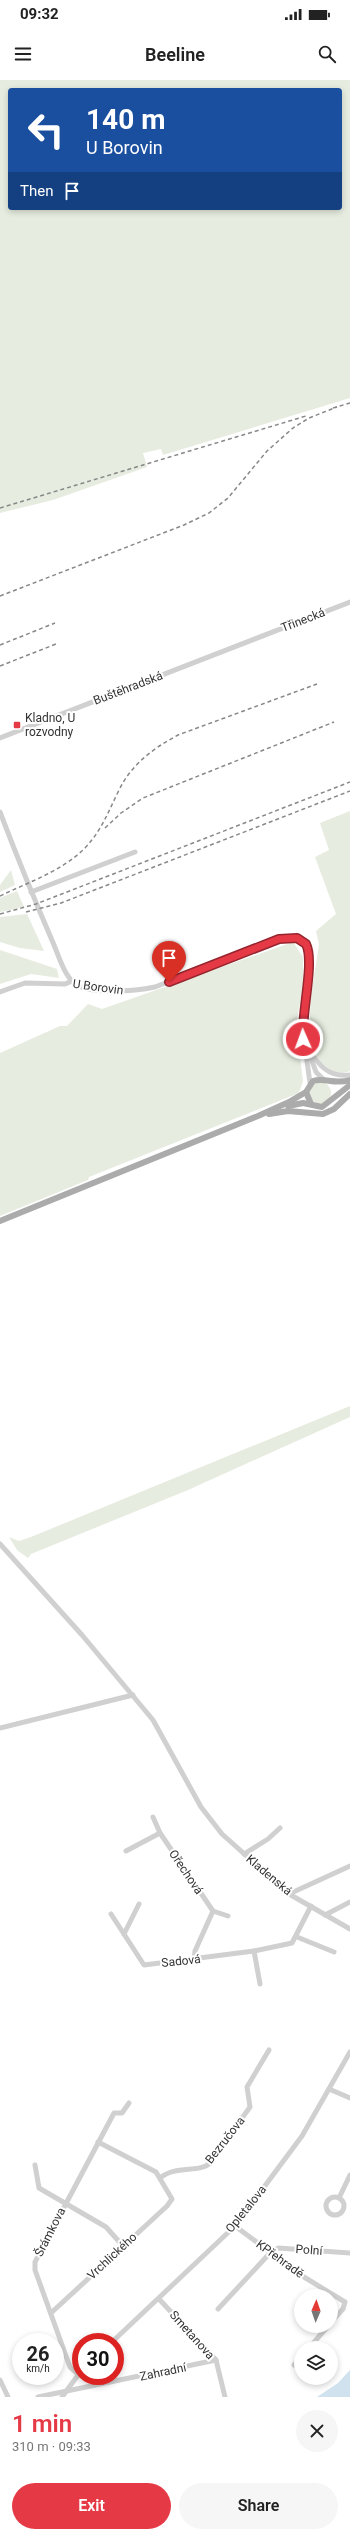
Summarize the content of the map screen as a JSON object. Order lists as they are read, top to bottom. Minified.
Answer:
{"streets":{"street":["Třinecká","Buštěhradská","U Borovin","Ořechová","Kladenská","Sadová","Bezručova","Opletalova","Šrámkova","Polní","Vrchlického","KPřehradě","Smetanova","Zahradní"]},"crossings":[["Třinecká","Buštěhradská"],["Bezručova","Vrchlického"],["Opletalova","KPřehradě"],["Opletalova","Smetanova"],["Šrámkova","Vrchlického"],["Polní","KPřehradě"],["Smetanova","Zahradní"]],"places":{"transit":["Kladno, U rozvodny"]},"north":"top","page":{"status":"09:32","header":"Beeline","turn":["140 m","U Borovin"],"then":"Then","speed":"26 km/h","limit":"30","heading":["1 min","310 m · 09:33"],"buttons":["Exit","Share"]}}
